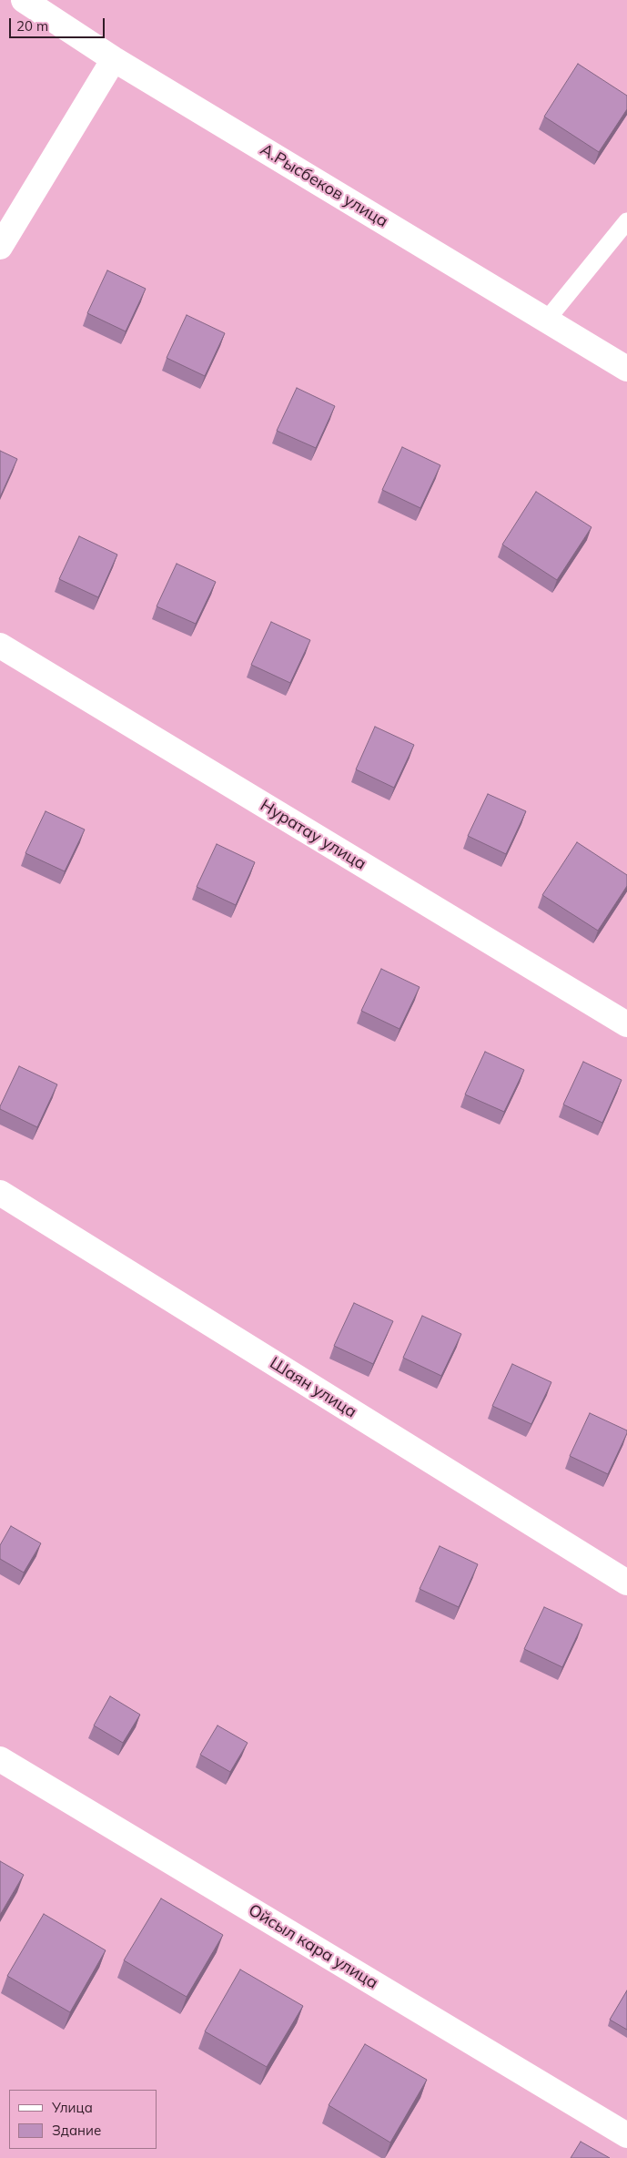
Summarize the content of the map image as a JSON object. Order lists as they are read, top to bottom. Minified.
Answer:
{"streets":{"street":["А.Рысбеков улица","Нуратау улица","Шаян улица","Ойсыл кара улица"]},"legend":["Улица","Здание"],"scale_bar":"20 m"}
